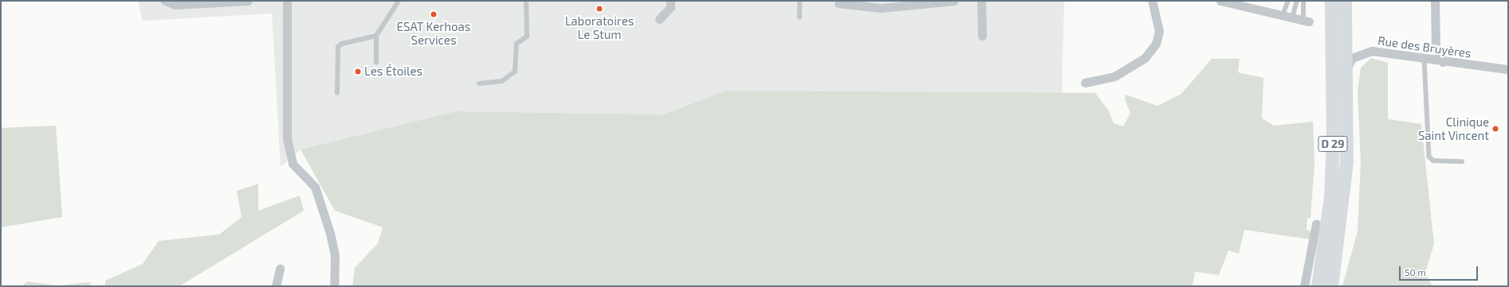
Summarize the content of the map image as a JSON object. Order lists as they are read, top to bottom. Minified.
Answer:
{"streets":{"main road":["D 29"],"street":["Rue des Bruyères"]},"crossings":[["Rue des Bruyères","D 29"]],"places":["Laboratoires Le Stum","ESAT Kerhoas Services","Les Étoiles","Clinique Saint Vincent"],"scale_bar":"50 m"}
